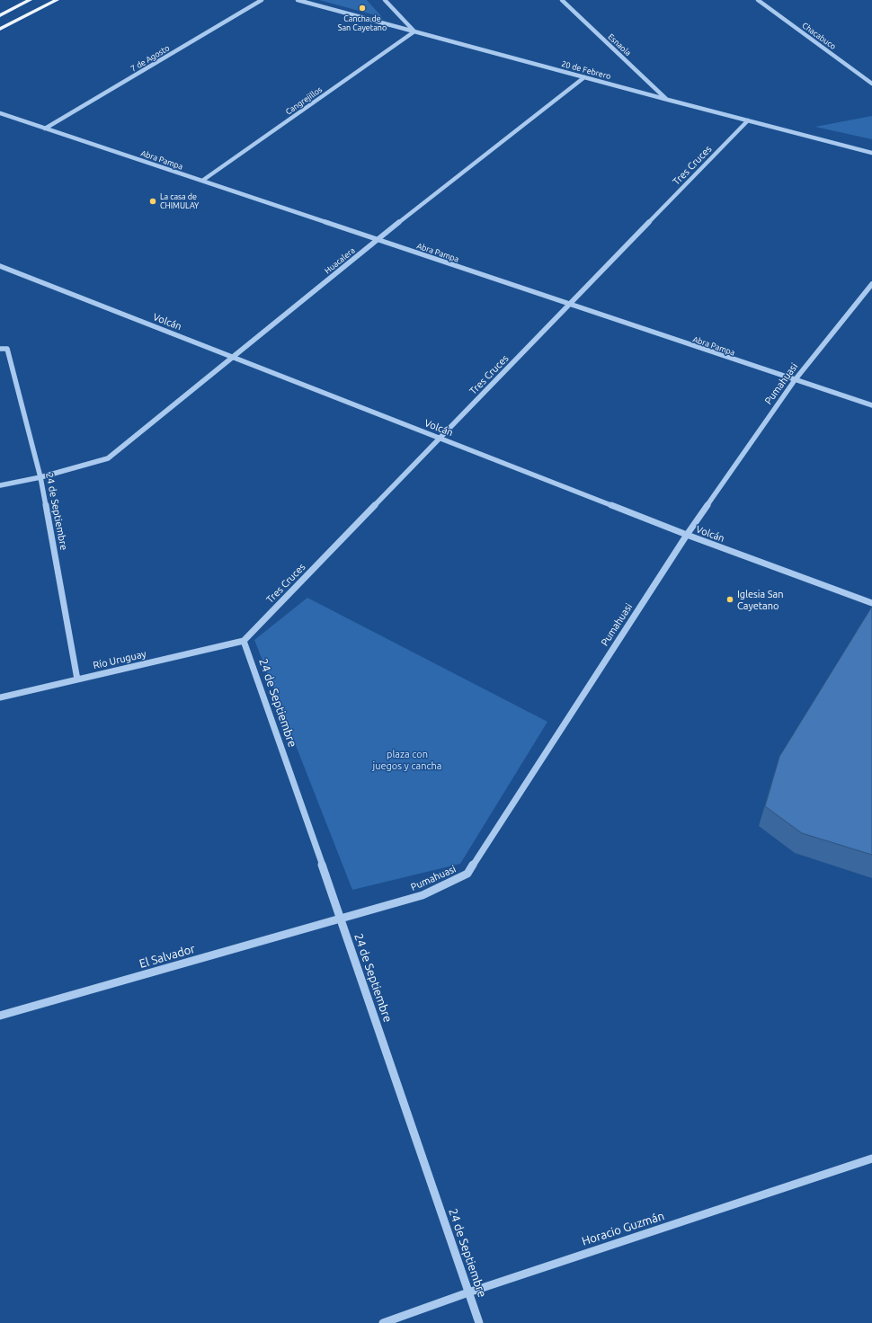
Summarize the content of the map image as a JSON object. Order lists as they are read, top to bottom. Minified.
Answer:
{"streets":{"street":["Chacabuco","Esnaola","7 de Agosto","20 de Febrero","Cangrejillos","Abra Pampa","Tres Cruces","Huacalera","Volcán","Pumahuasi","24 de Septiembre","Río Uruguay","El Salvador","Horacio Guzmán"]},"crossings":[["Esnaola","20 de Febrero"],["7 de Agosto","Abra Pampa"],["20 de Febrero","Cangrejillos"],["20 de Febrero","Tres Cruces"],["20 de Febrero","Huacalera"],["Cangrejillos","Abra Pampa"],["Abra Pampa","Tres Cruces"],["Abra Pampa","Huacalera"],["Abra Pampa","Pumahuasi"],["Tres Cruces","Volcán"],["Tres Cruces","24 de Septiembre"],["Tres Cruces","Río Uruguay"],["Huacalera","Volcán"],["Huacalera","24 de Septiembre"],["Volcán","Pumahuasi"],["Pumahuasi","24 de Septiembre"],["Pumahuasi","El Salvador"],["24 de Septiembre","Río Uruguay"],["24 de Septiembre","El Salvador"],["24 de Septiembre","Horacio Guzmán"]],"parks":["plaza con juegos y cancha"],"places":["Cancha de San Cayetano","La casa de CHIMULAY","Iglesia San Cayetano"]}
